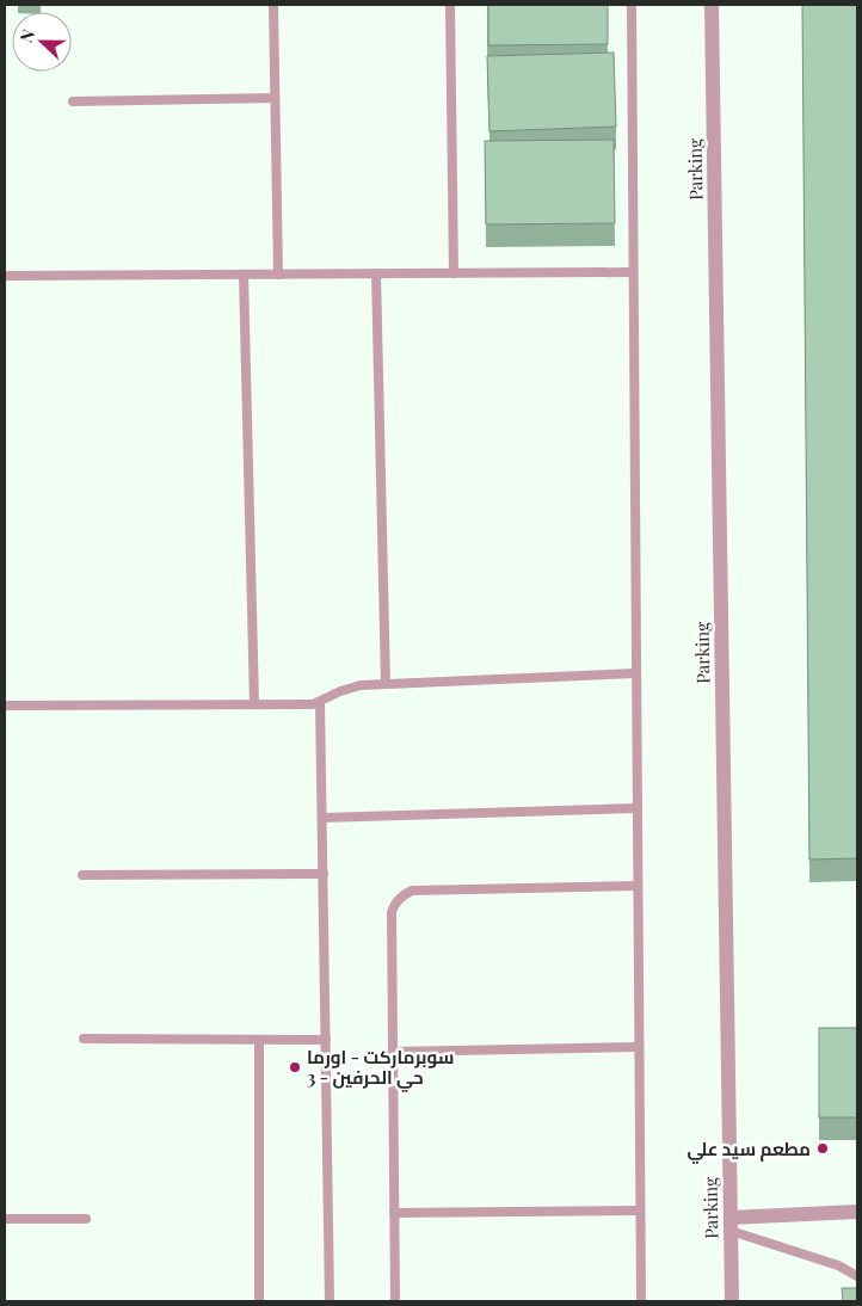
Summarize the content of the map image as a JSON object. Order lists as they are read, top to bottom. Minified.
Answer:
{"streets":{"street":["Parking"]},"places":["سوبرماركت - اورما 3 - حي الحرفين","مطعم سيد علي"],"north":"left"}
